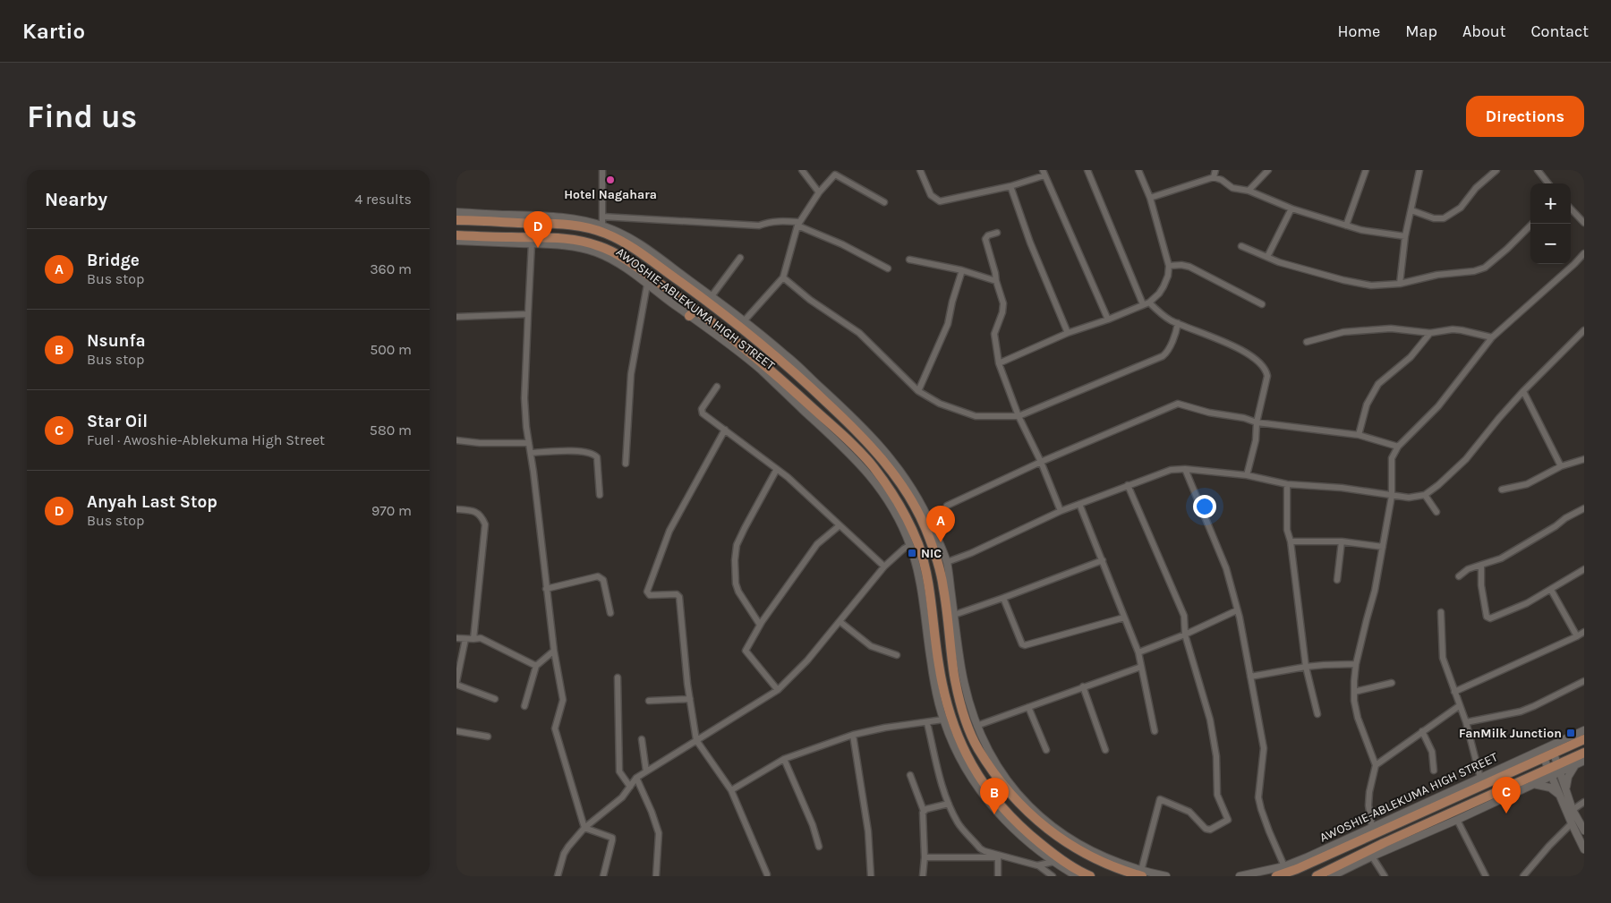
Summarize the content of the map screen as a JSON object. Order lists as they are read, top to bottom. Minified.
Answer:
{"streets":{"main road":["AWOSHIE-ABLEKUMA HIGH STREET"]},"places":{"other":["Hotel Nagahara"],"transit":["NIC","FanMilk Junction"]},"page":{"header":"Kartio","nav":["Home","Map","About","Contact"],"buttons":"Directions","title":"Find us","heading":["Nearby","4 results"],"map_buttons":["+","−"],"pins":["D","A","C","B"],"list":[{"mark":"A","name":"Bridge","note":"Bus stop","value":"360 m"},{"mark":"B","name":"Nsunfa","note":"Bus stop","value":"500 m"},{"mark":"C","name":"Star Oil","note":"Fuel · Awoshie-Ablekuma High Street","value":"580 m"},{"mark":"D","name":"Anyah Last Stop","note":"Bus stop","value":"970 m"}]}}
